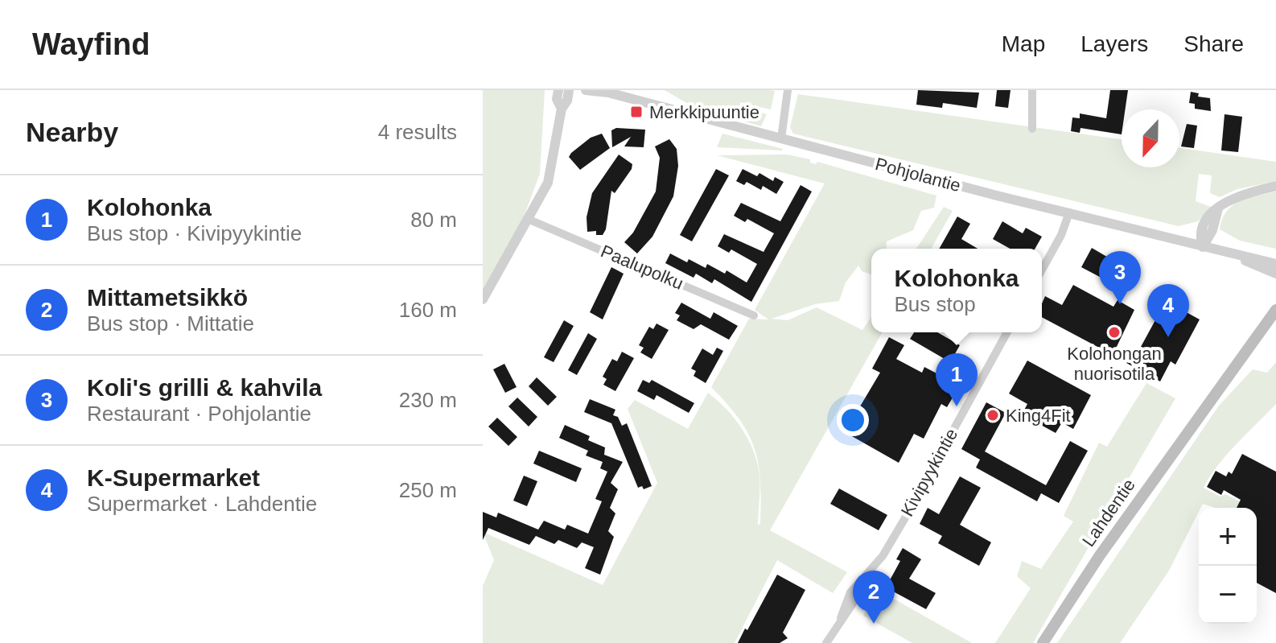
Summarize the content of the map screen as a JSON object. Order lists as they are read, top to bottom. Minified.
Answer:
{"streets":{"main road":["Lahdentie"],"street":["Pohjolantie","Paalupolku","Kivipyykintie"]},"places":{"transit":["Merkkipuuntie"],"other":["Kolohongan nuorisotila","King4Fit"]},"north":"bottom","page":{"header":"Wayfind","nav":["Map","Layers","Share"],"heading":["Nearby","4 results"],"list":[{"mark":"1","name":"Kolohonka","note":"Bus stop · Kivipyykintie","value":"80 m"},{"mark":"2","name":"Mittametsikkö","note":"Bus stop · Mittatie","value":"160 m"},{"mark":"3","name":"Koli's grilli & kahvila","note":"Restaurant · Pohjolantie","value":"230 m"},{"mark":"4","name":"K-Supermarket","note":"Supermarket · Lahdentie","value":"250 m"}],"popup":["Kolohonka","Bus stop"],"pins":["3","4","1","2"],"map_buttons":["+","−"]}}
